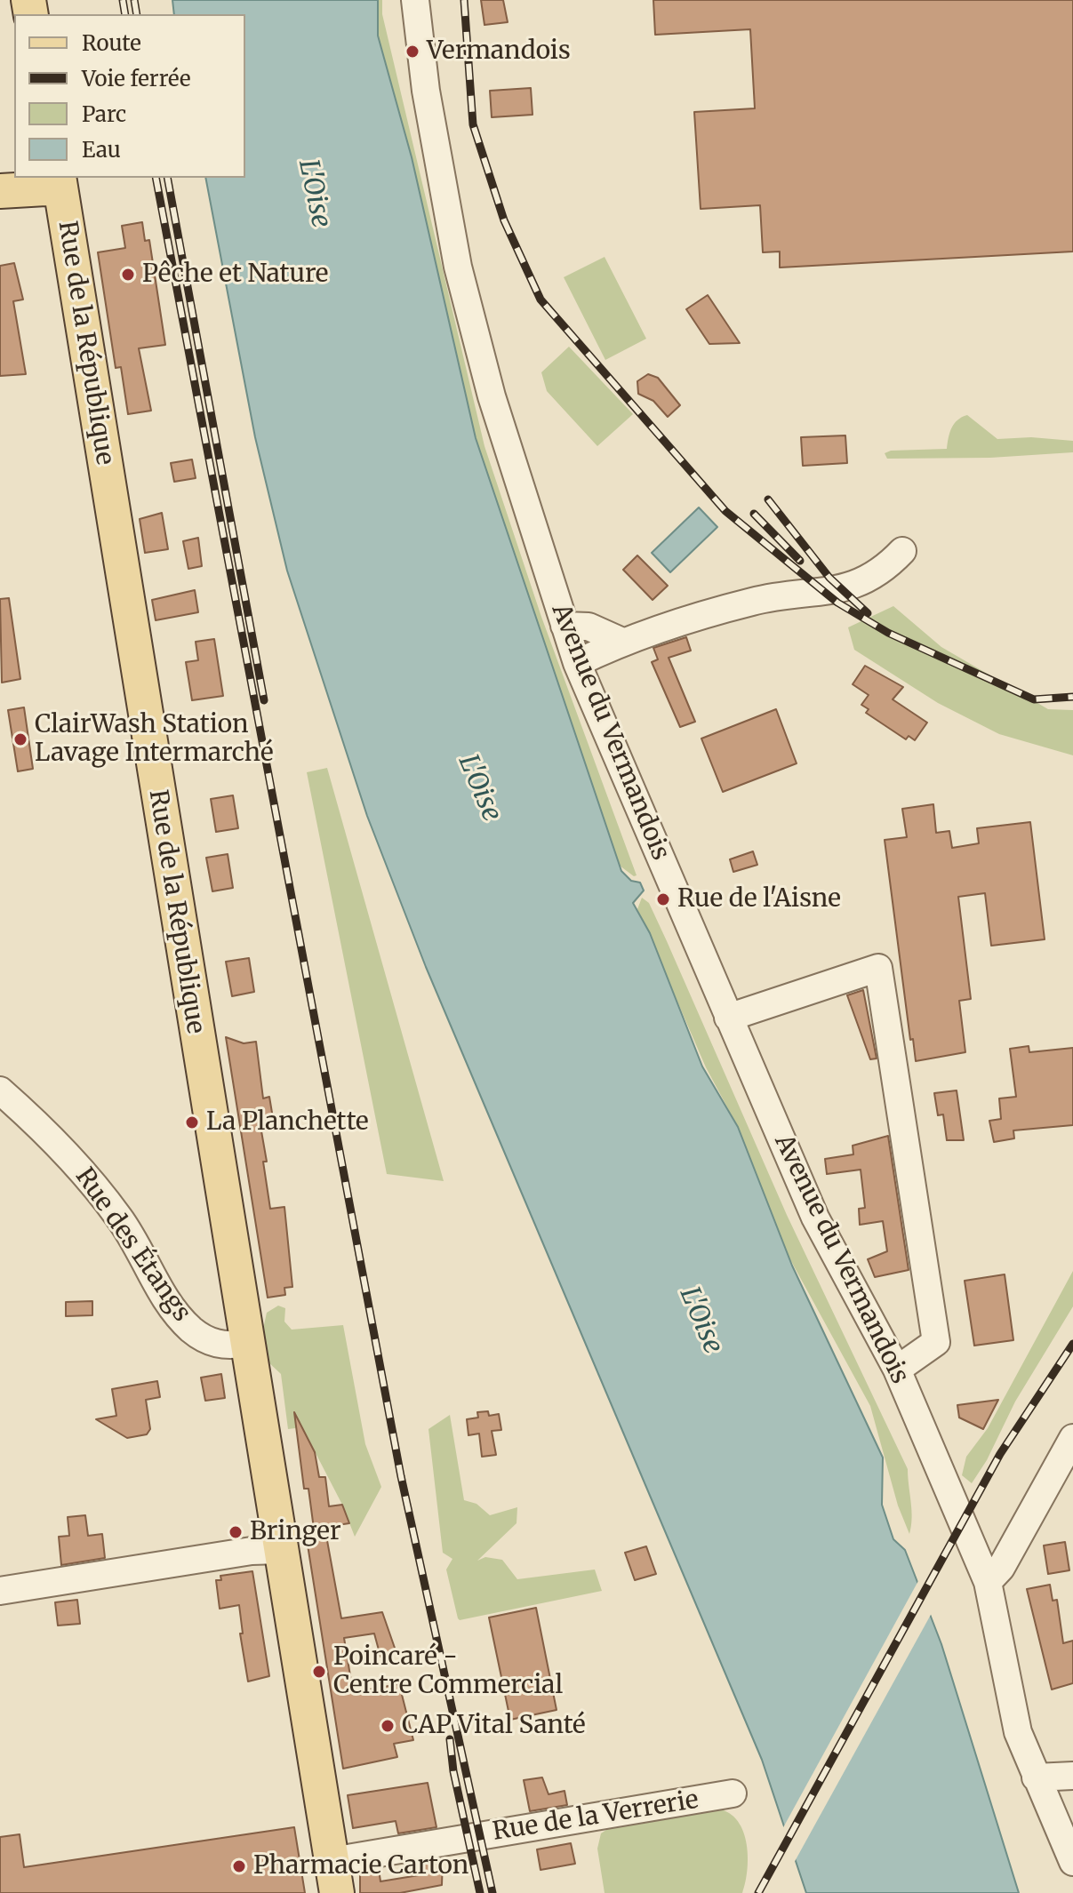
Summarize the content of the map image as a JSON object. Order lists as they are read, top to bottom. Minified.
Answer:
{"streets":{"main road":["Rue de la République"],"street":["Avenue du Vermandois","Rue des Étangs","Rue de la Verrerie"]},"crossings":[["Rue de la République","Rue des Étangs"],["Rue de la République","Rue de la Verrerie"]],"water":["L'Oise"],"places":["Vermandois","Pêche et Nature","ClairWash Station Lavage Intermarché","Rue de l'Aisne","La Planchette","Bringer","Poincaré - Centre Commercial","CAP Vital Santé","Pharmacie Carton"],"legend":["Route","Voie ferrée","Parc","Eau"]}
